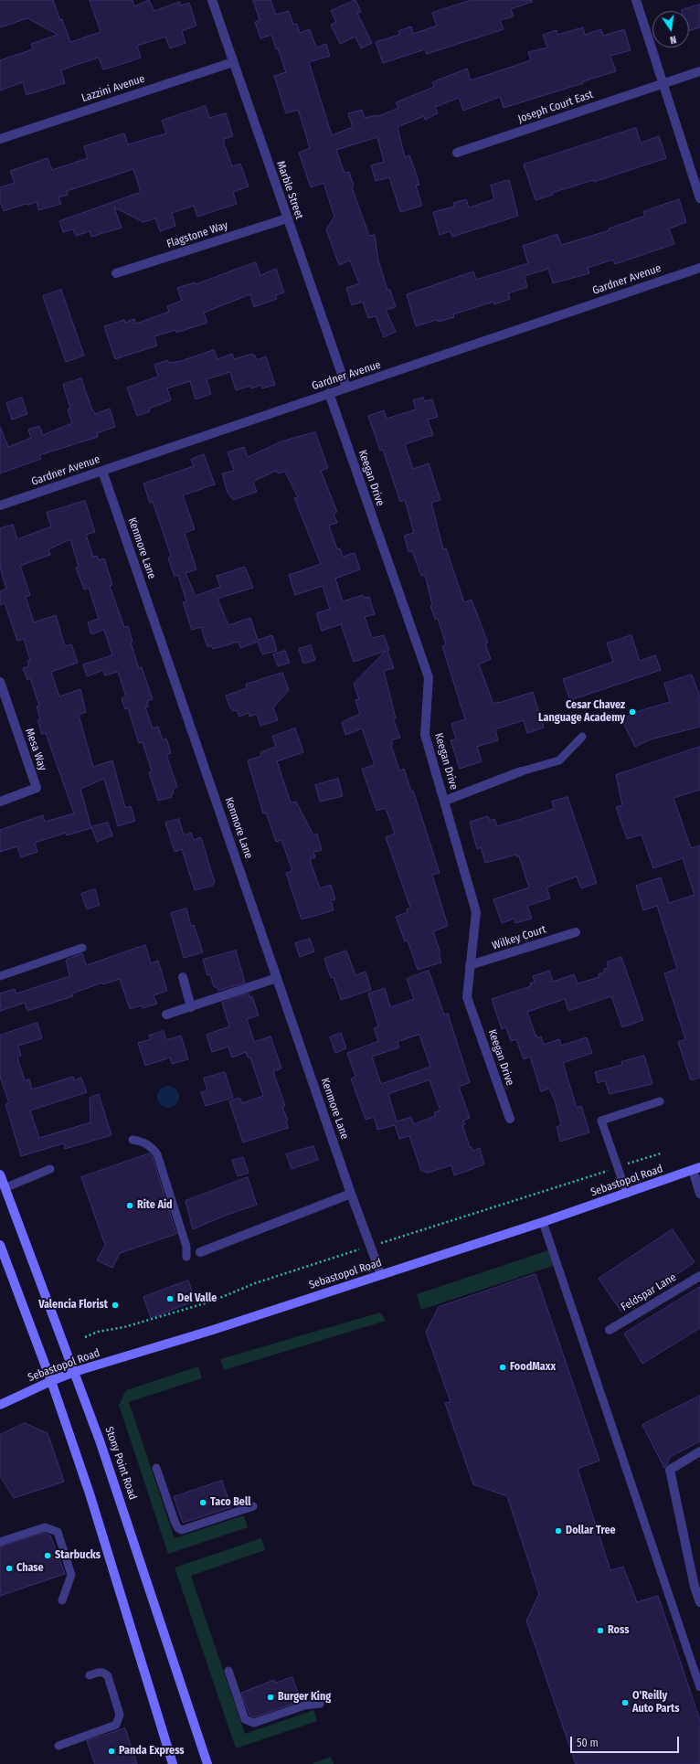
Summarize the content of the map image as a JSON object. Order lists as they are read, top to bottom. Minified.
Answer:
{"streets":{"main road":["Sebastopol Road","Stony Point Road"],"street":["Lazzini Avenue","Joseph Court East","Marble Street","Flagstone Way","Gardner Avenue","Keegan Drive","Kenmore Lane","Mesa Way","Wilkey Court","Feldspar Lane"]},"crossings":[["Lazzini Avenue","Marble Street"],["Marble Street","Flagstone Way"],["Marble Street","Gardner Avenue"],["Gardner Avenue","Keegan Drive"],["Gardner Avenue","Kenmore Lane"],["Keegan Drive","Wilkey Court"],["Kenmore Lane","Sebastopol Road"],["Sebastopol Road","Stony Point Road"]],"places":["Cesar Chavez Language Academy","Rite Aid","Del Valle","Valencia Florist","FoodMaxx","Taco Bell","Dollar Tree","Starbucks","Chase","Ross","Burger King","O'Reilly Auto Parts","Panda Express"],"scale_bar":"50 m","north":"bottom"}
